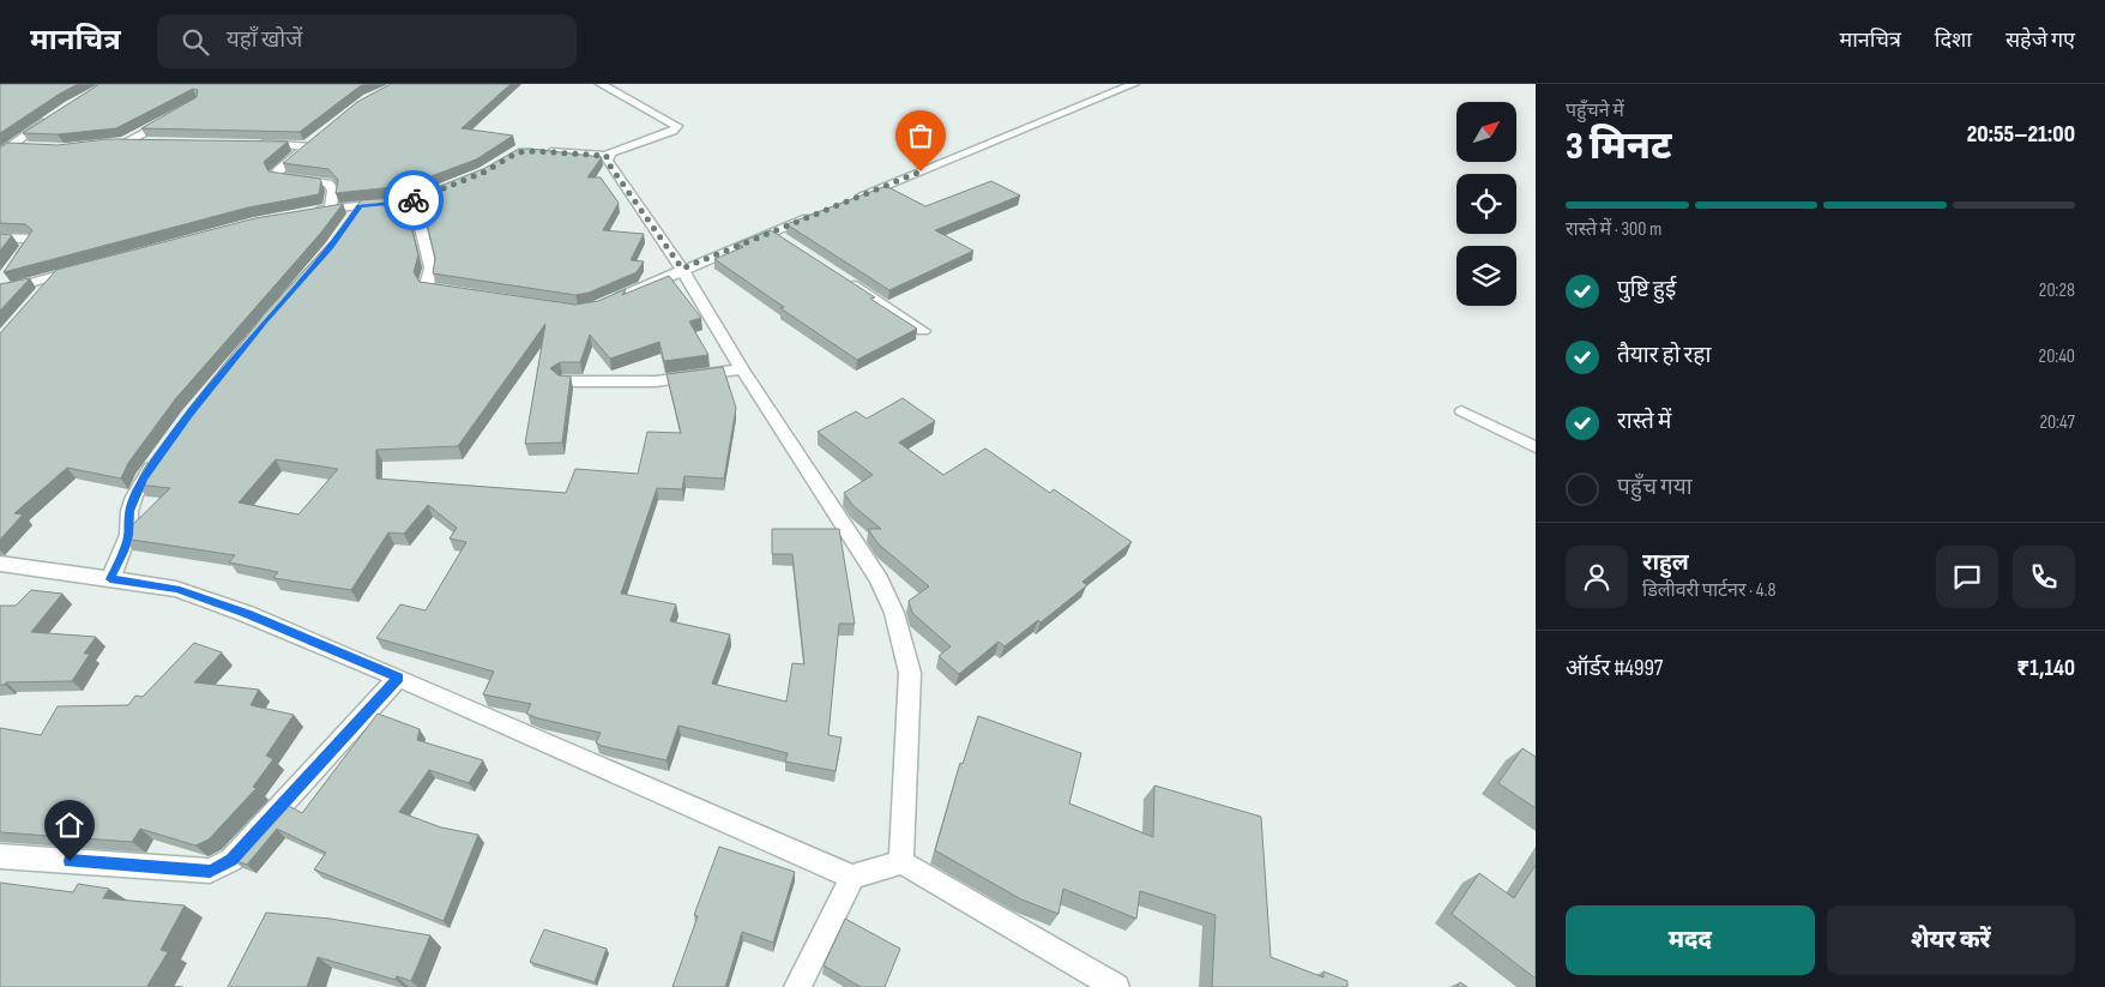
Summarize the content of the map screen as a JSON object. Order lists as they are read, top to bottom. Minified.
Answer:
{"north":"top right","page":{"header":"मानचित्र","search":"यहाँ खोजें","nav":["मानचित्र","दिशा","सहेजे गए"],"heading":["3 मिनट","पहुँचने में","20:55–21:00"],"panel":["राहुल","डिलीवरी पार्टनर · 4.8","ऑर्डर #4997","₹1,140"],"bar":"रास्ते में · 300 m","list":[["पुष्टि हुई","20:28"],["तैयार हो रहा","20:40"],["रास्ते में","20:47"],"पहुँच गया"],"buttons":["मदद","शेयर करें"]}}
